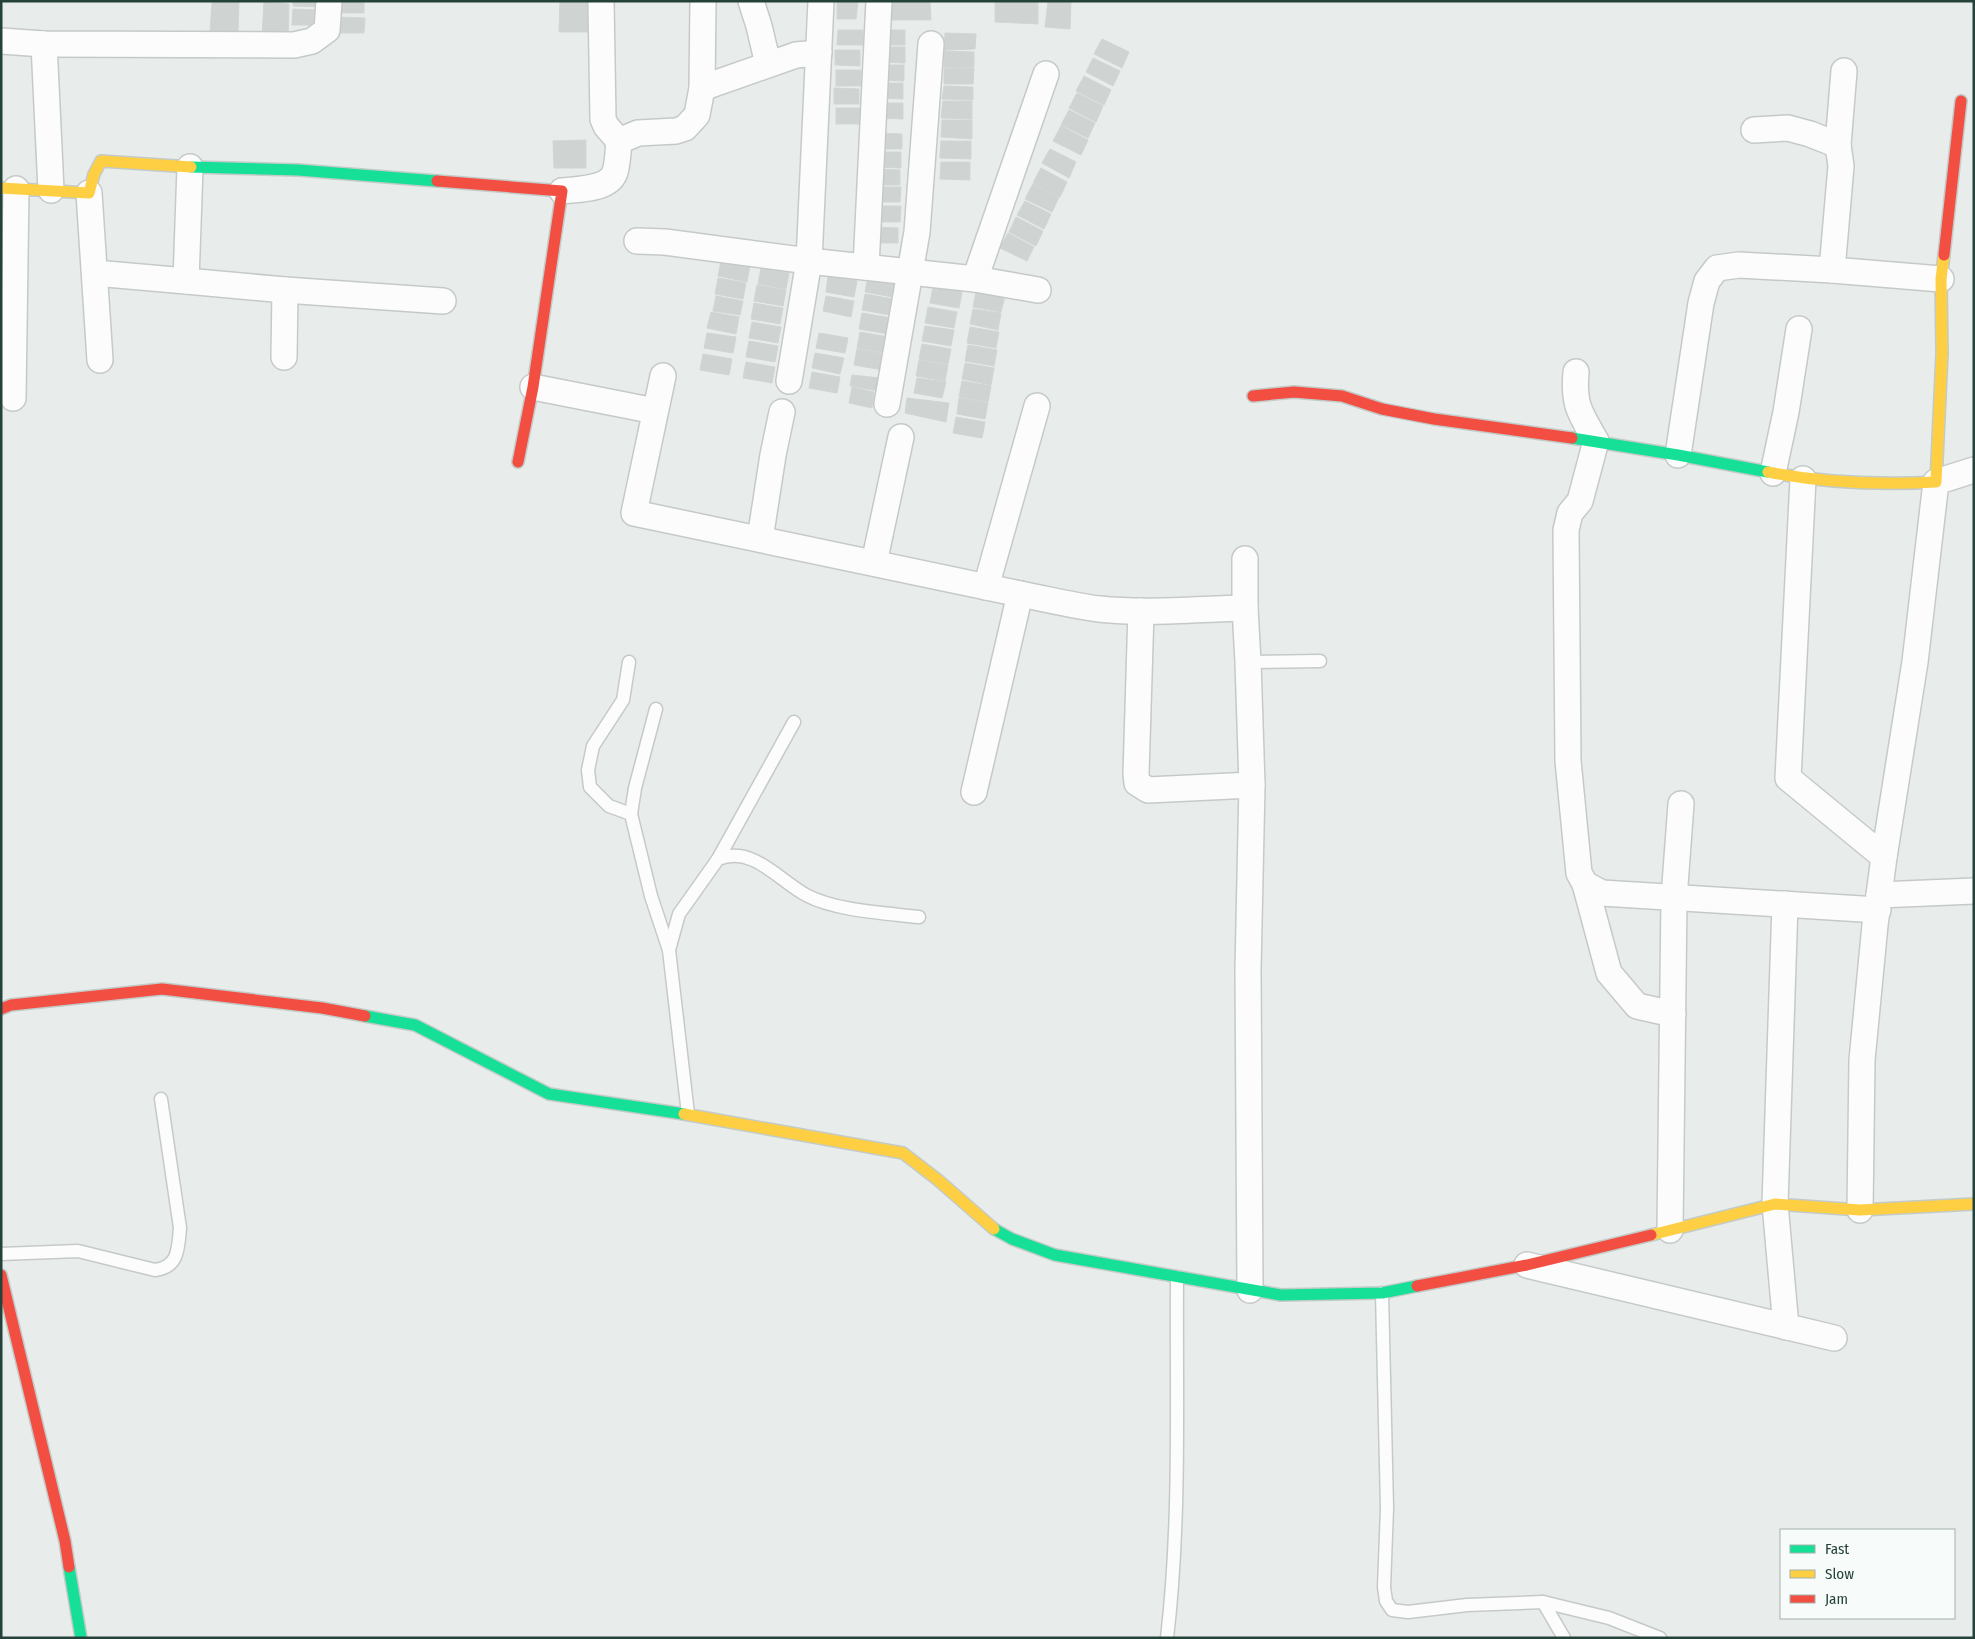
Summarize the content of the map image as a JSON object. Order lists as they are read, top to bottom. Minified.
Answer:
{"legend":["Fast","Slow","Jam"]}
